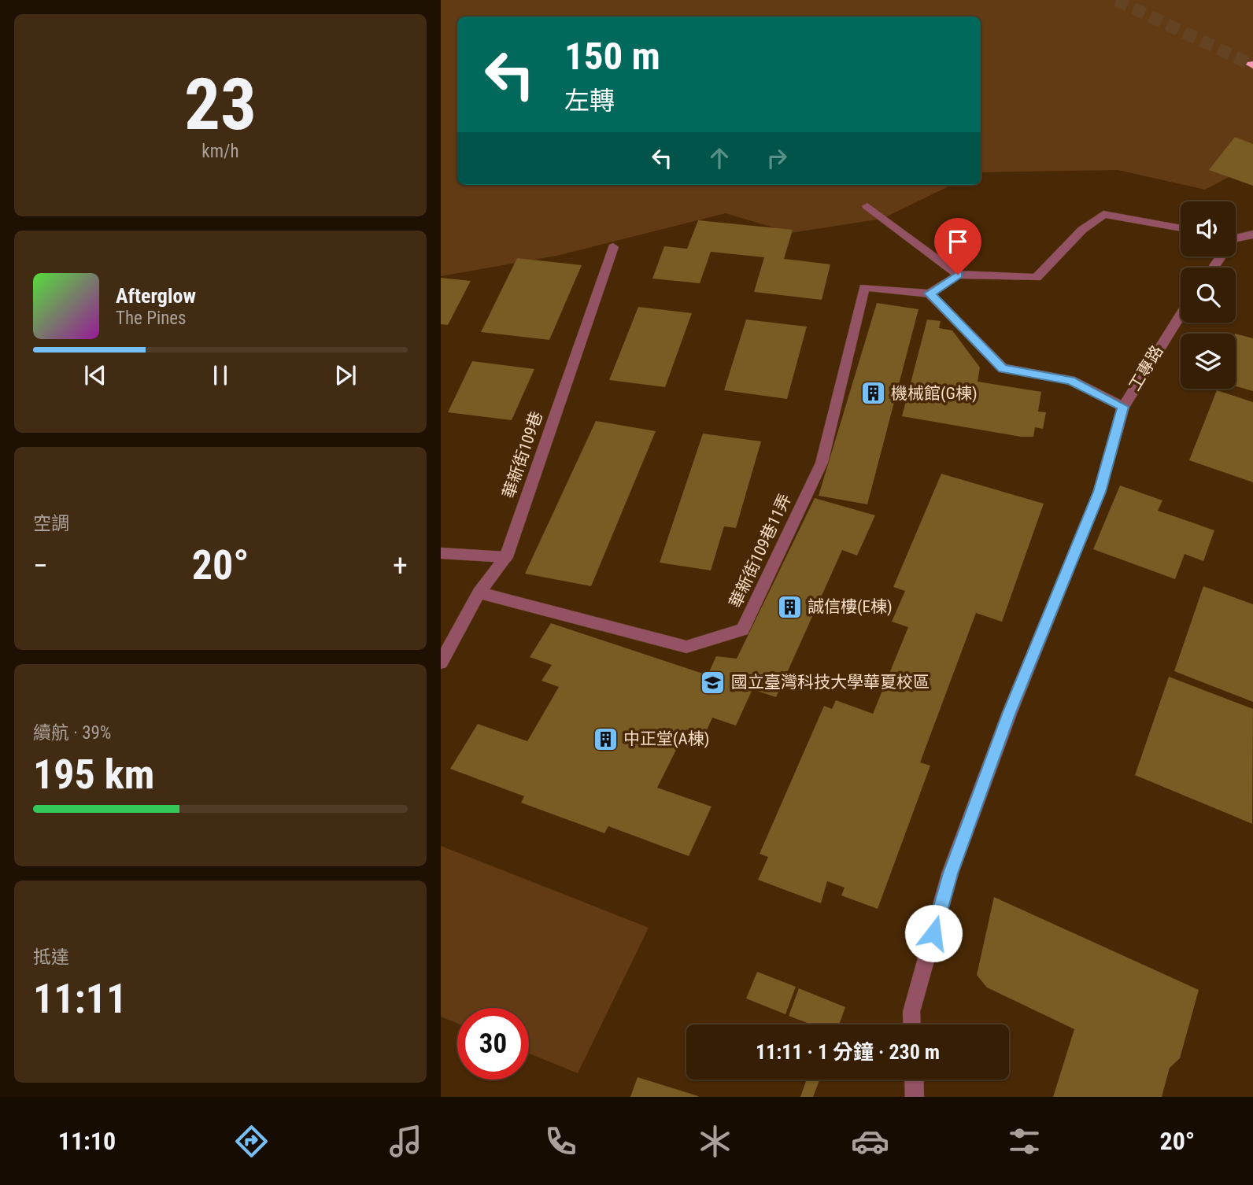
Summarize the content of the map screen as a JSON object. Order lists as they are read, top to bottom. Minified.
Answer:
{"streets":{"street":["工專路","華新街109巷","華新街109巷11弄"]},"crossings":[["華新街109巷","華新街109巷11弄"]],"places":{"building":["機械館(G棟)","誠信樓(E棟)","中正堂(A棟)"],"school or university":["國立臺灣科技大學華夏校區"]},"page":{"tile":[["23","km/h"],"空調",["續航 · 39%","195 km"],["抵達","11:11"]],"turn":["150 m","左轉"],"song":["Afterglow","The Pines"],"heat":["−","20°","+"],"limit":"30","trip":"11:11 · 1 分鐘 · 230 m","tabs":["11:10","20°"]}}
